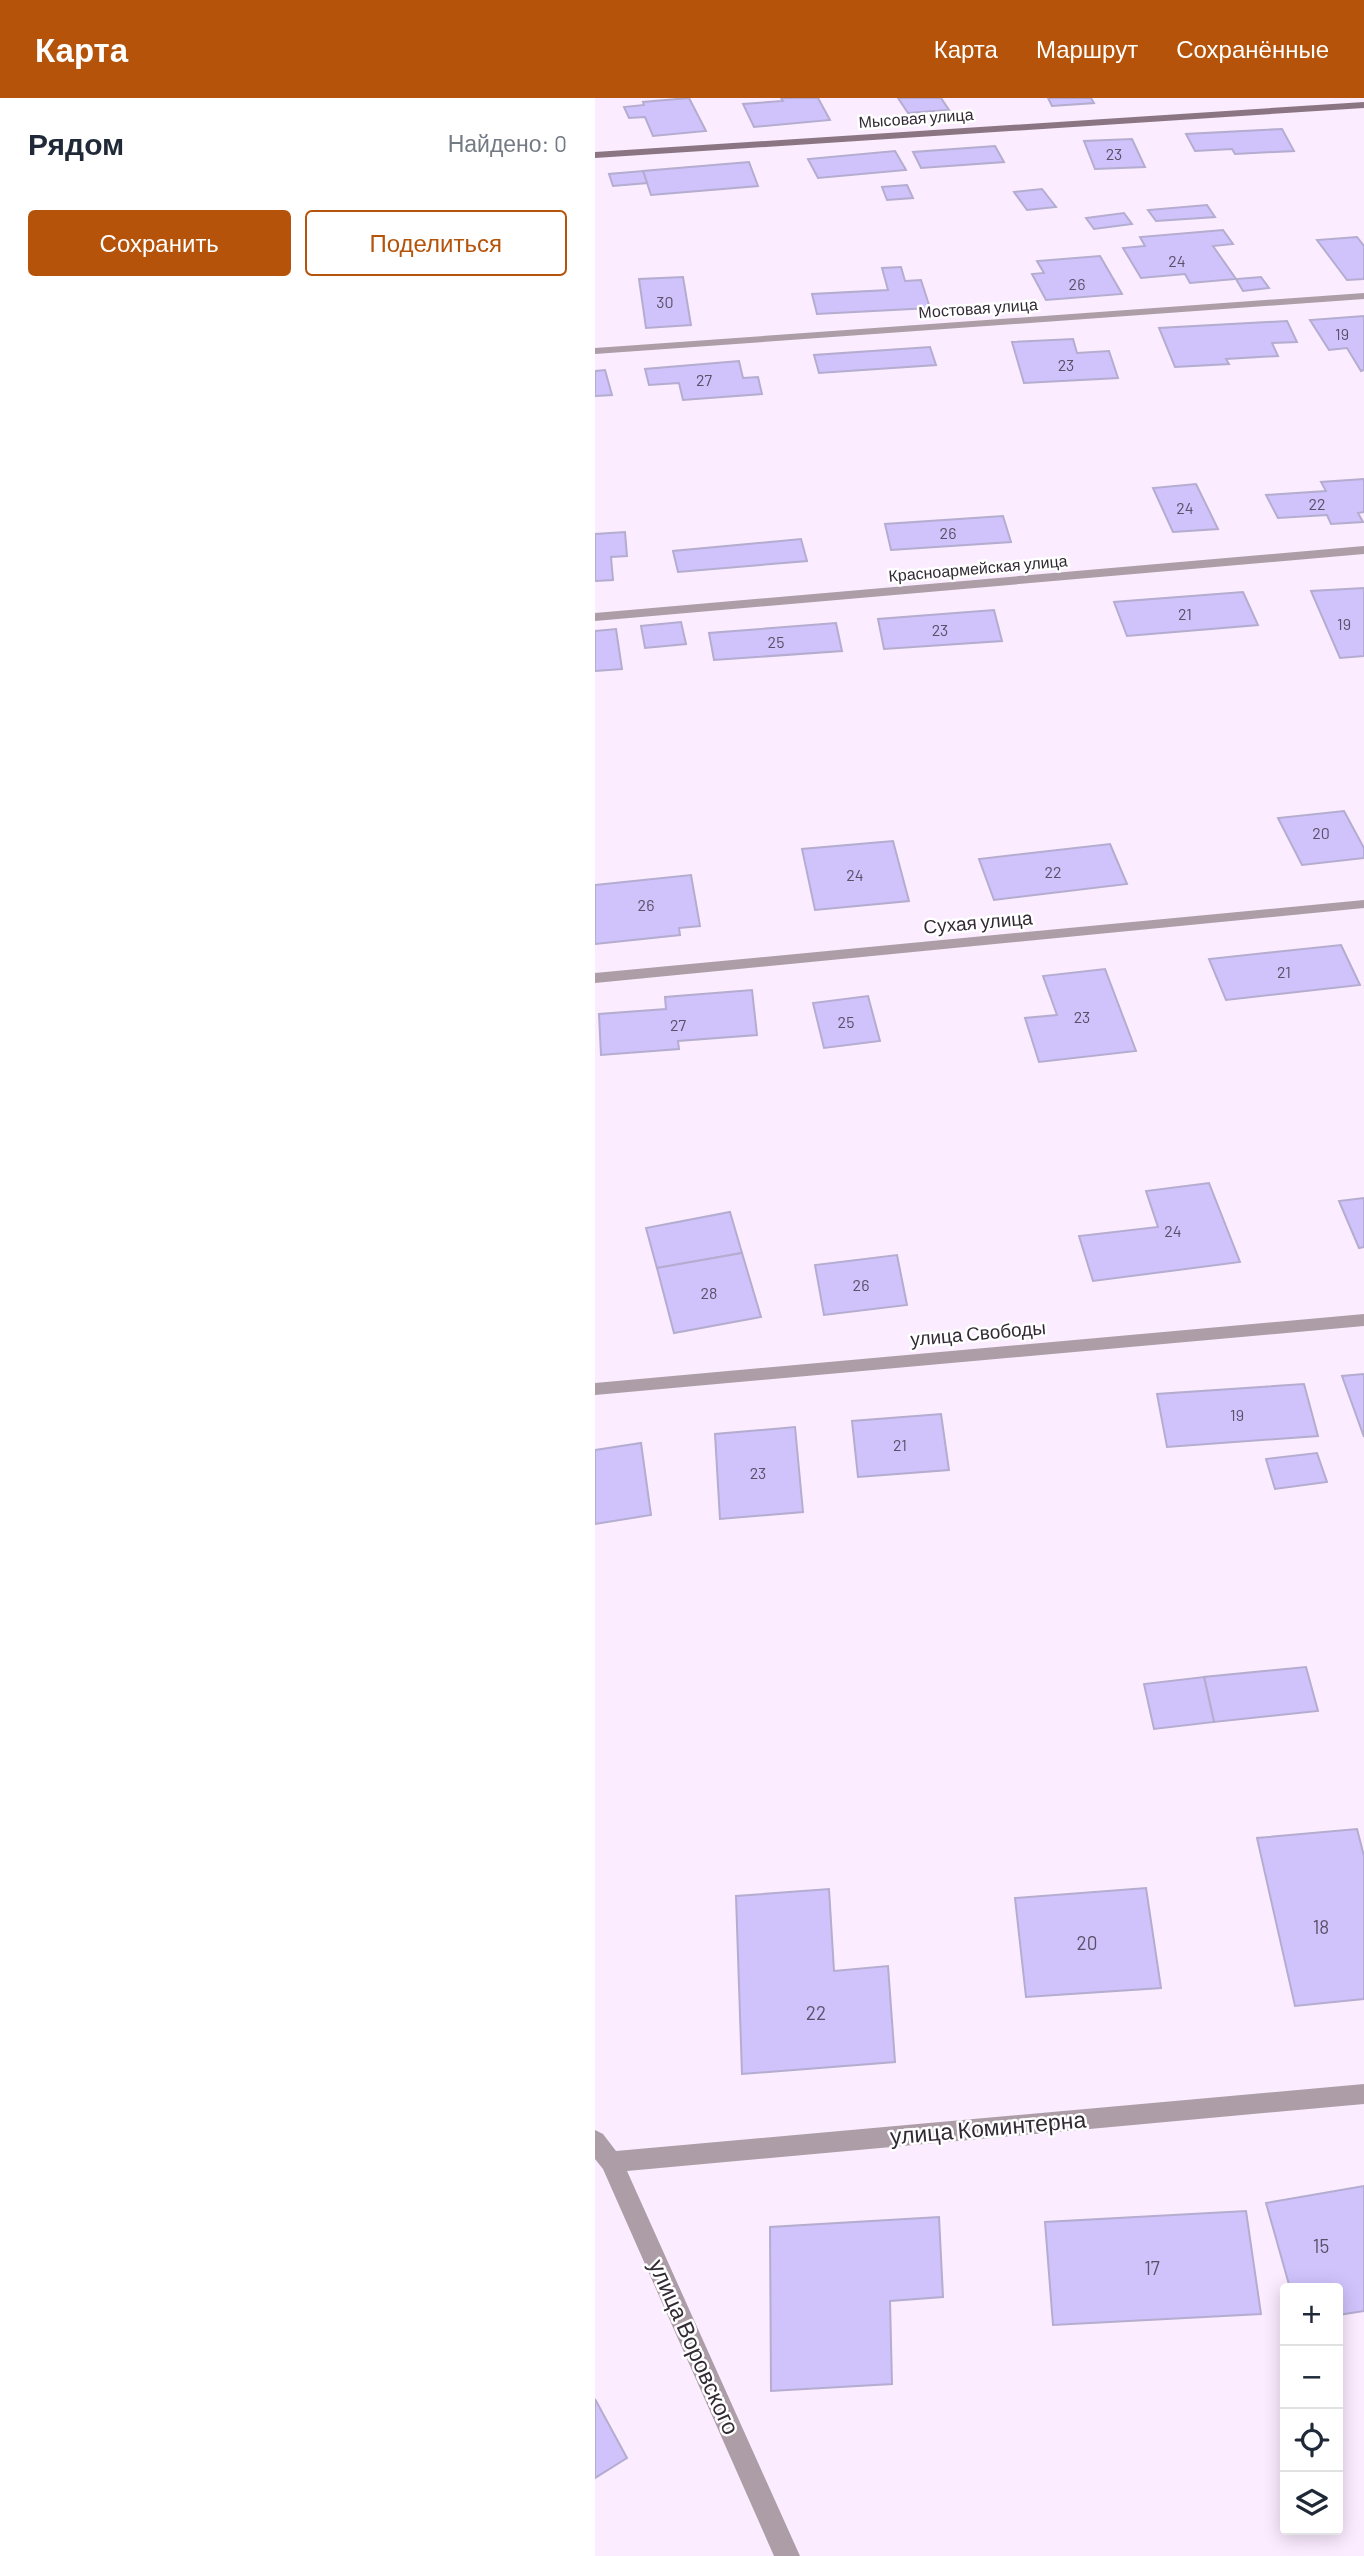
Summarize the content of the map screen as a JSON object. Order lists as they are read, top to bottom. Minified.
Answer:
{"streets":{"street":["Мысовая улица","Мостовая улица","Красноармейская улица","Сухая улица","улица Свободы","улица Коминтерна","улица Воровского"]},"crossings":[["улица Коминтерна","улица Воровского"]],"house_numbers":["23","24","26","30","19","23","27","22","24","26","21","19","23","25","20","22","24","26","21","23","25","27","24","26","28","19","21","23","18","20","22","15","17"],"page":{"header":"Карта","nav":["Карта","Маршрут","Сохранённые"],"heading":["Рядом","Найдено: 0"],"buttons":["Сохранить","Поделиться"],"map_buttons":["+","−"]}}
